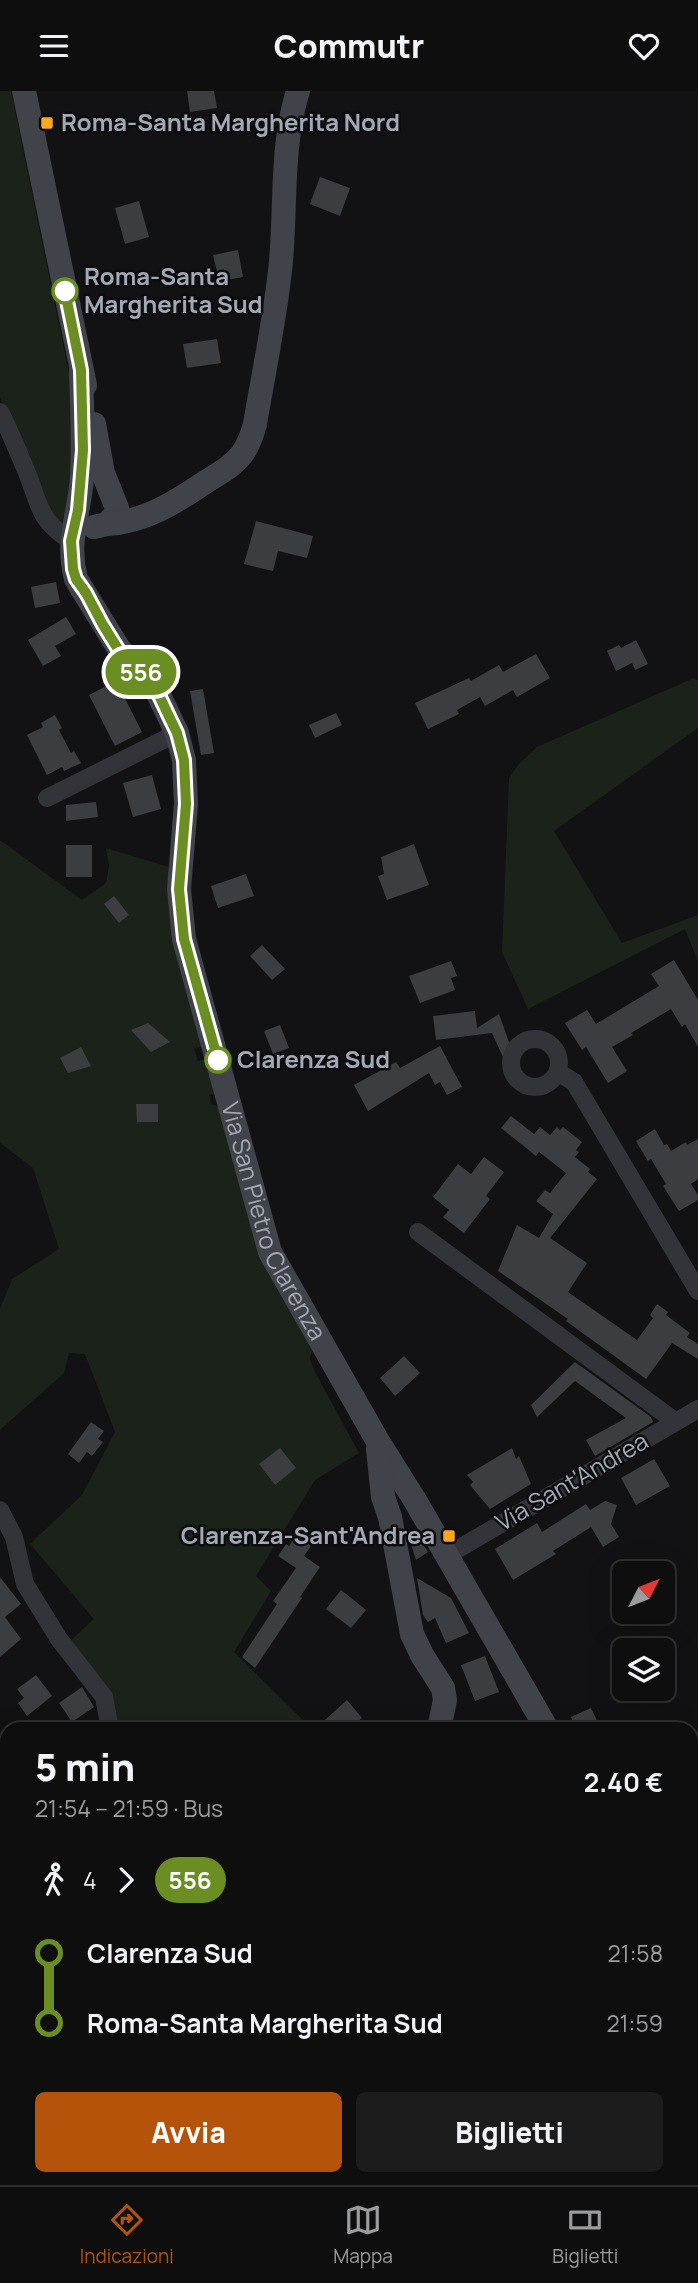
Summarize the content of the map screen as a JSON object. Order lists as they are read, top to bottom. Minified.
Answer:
{"streets":{"main road":["Via San Pietro Clarenza"],"street":["Via Sant'Andrea"]},"places":{"transit":["Roma-Santa Margherita Nord","Clarenza-Sant'Andrea"],"other":["Roma-Santa Margherita Sud","Clarenza Sud"]},"lines":["bus line 556"],"north":"top right","page":{"header":"Commutr","on_map":"556","heading":["5 min","21:54 – 21:59 · Bus","2.40 €"],"legs":["4","556"],"list":[{"name":"Clarenza Sud","value":"21:58"},{"name":"Roma-Santa Margherita Sud","value":"21:59"}],"buttons":["Avvia","Biglietti"],"tabs":["Indicazioni","Mappa","Biglietti"]}}
